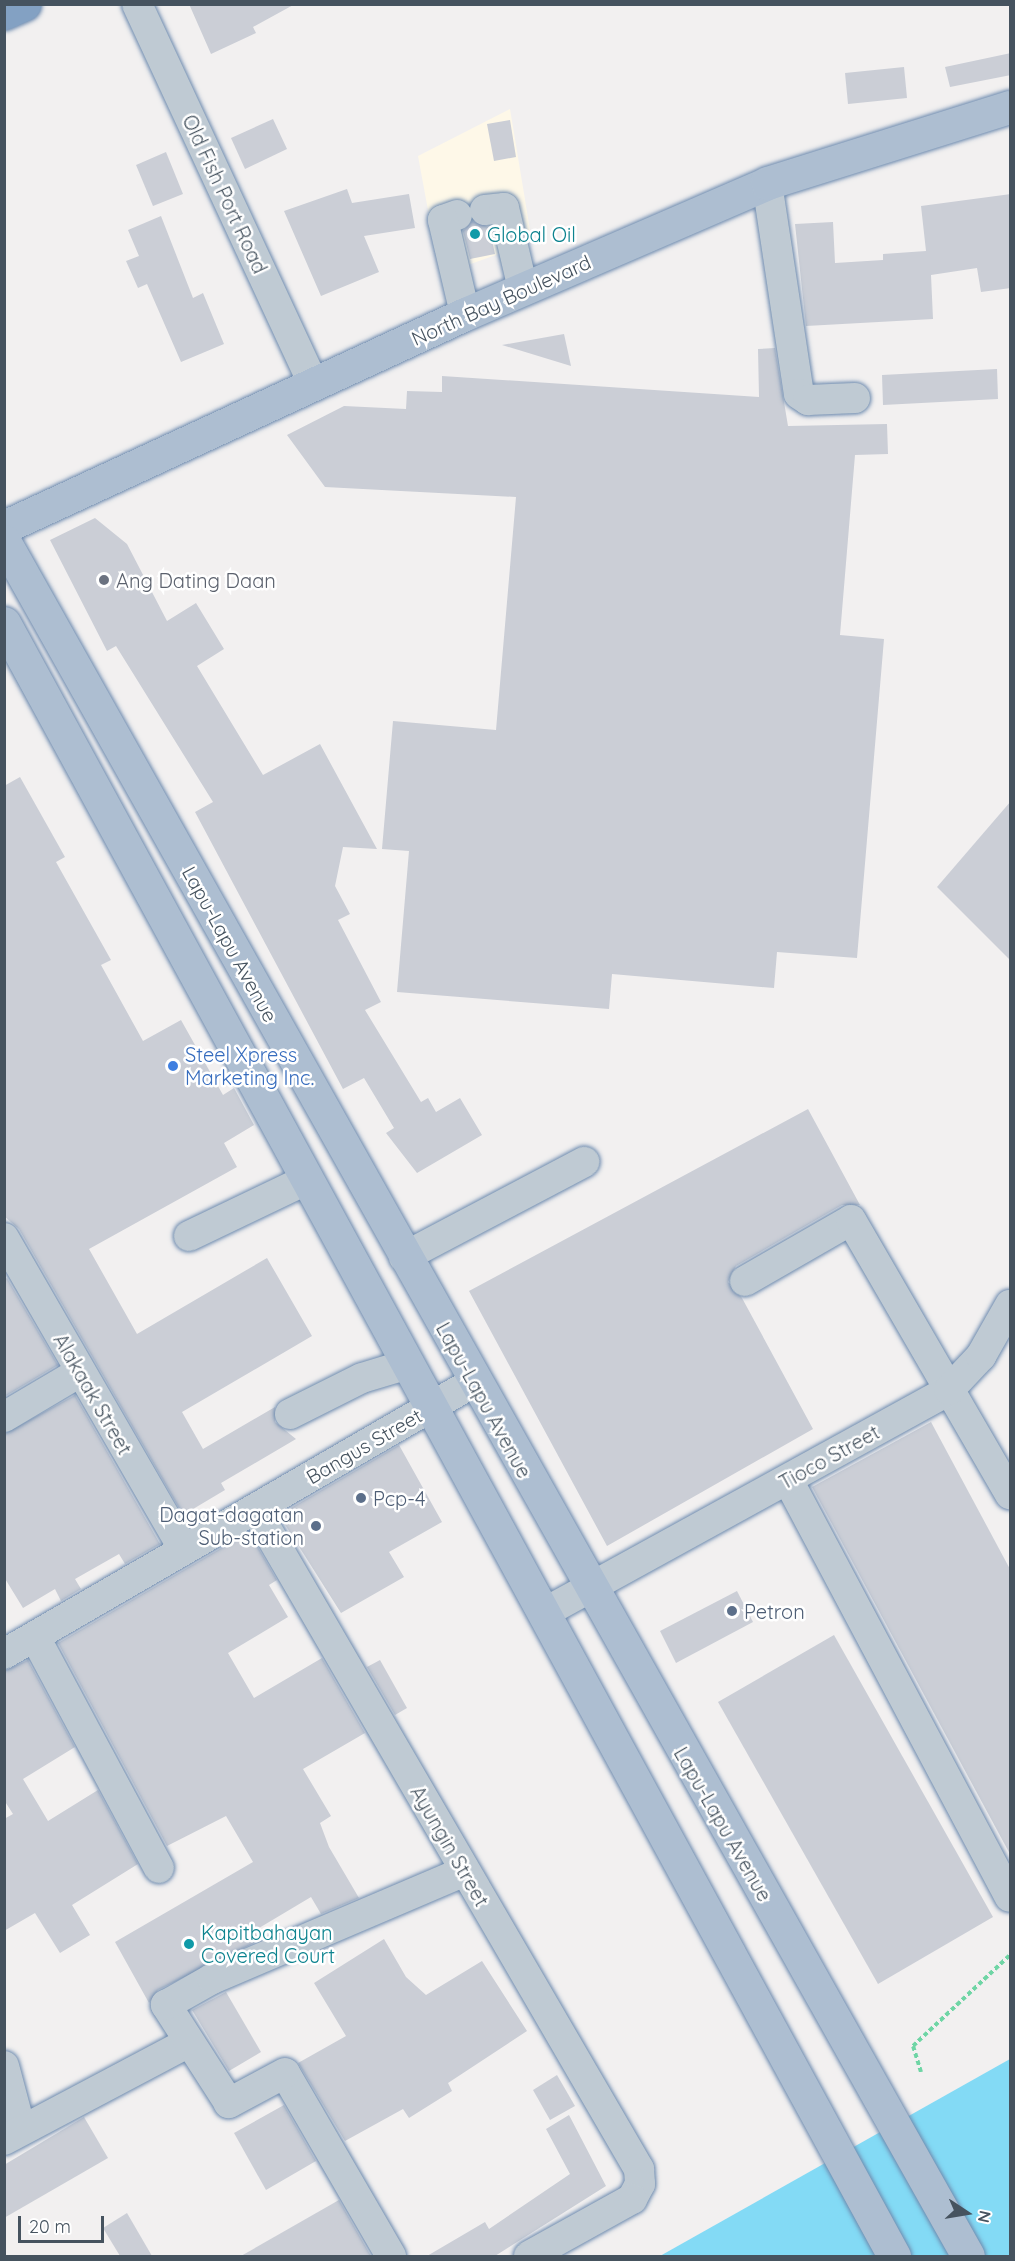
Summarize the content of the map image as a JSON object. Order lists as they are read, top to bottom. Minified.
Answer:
{"streets":{"main road":["North Bay Boulevard","Lapu-Lapu Avenue"],"street":["Old Fish Port Road","Alakaak Street","Bangus Street","Tioco Street","Ayungin Street"]},"crossings":[["Old Fish Port Road","North Bay Boulevard"],["Lapu-Lapu Avenue","Bangus Street"],["Lapu-Lapu Avenue","Tioco Street"],["Alakaak Street","Bangus Street"],["Bangus Street","Ayungin Street"]],"places":["Global Oil","Ang Dating Daan","Steel Xpress Marketing Inc.","Pcp-4","Dagat-dagatan Sub-station","Petron","Kapitbahayan Covered Court"],"scale_bar":"20 m","north":"right"}
